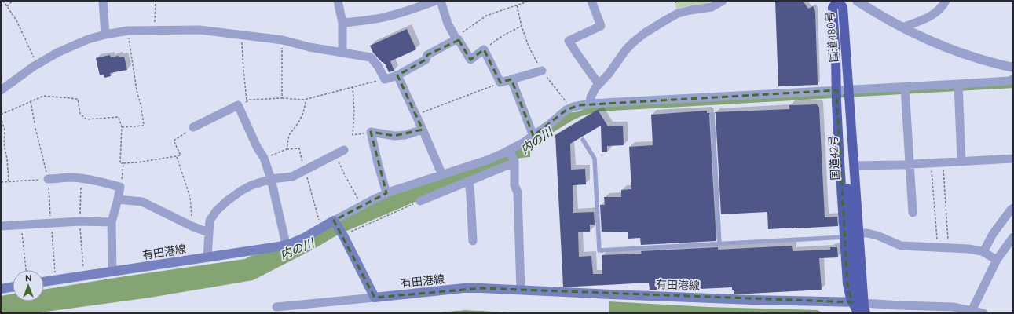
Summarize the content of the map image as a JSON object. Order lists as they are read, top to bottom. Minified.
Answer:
{"streets":{"highway":["国道42号"],"main road":["有田港線"]},"water":["内の川"],"north":"top"}
